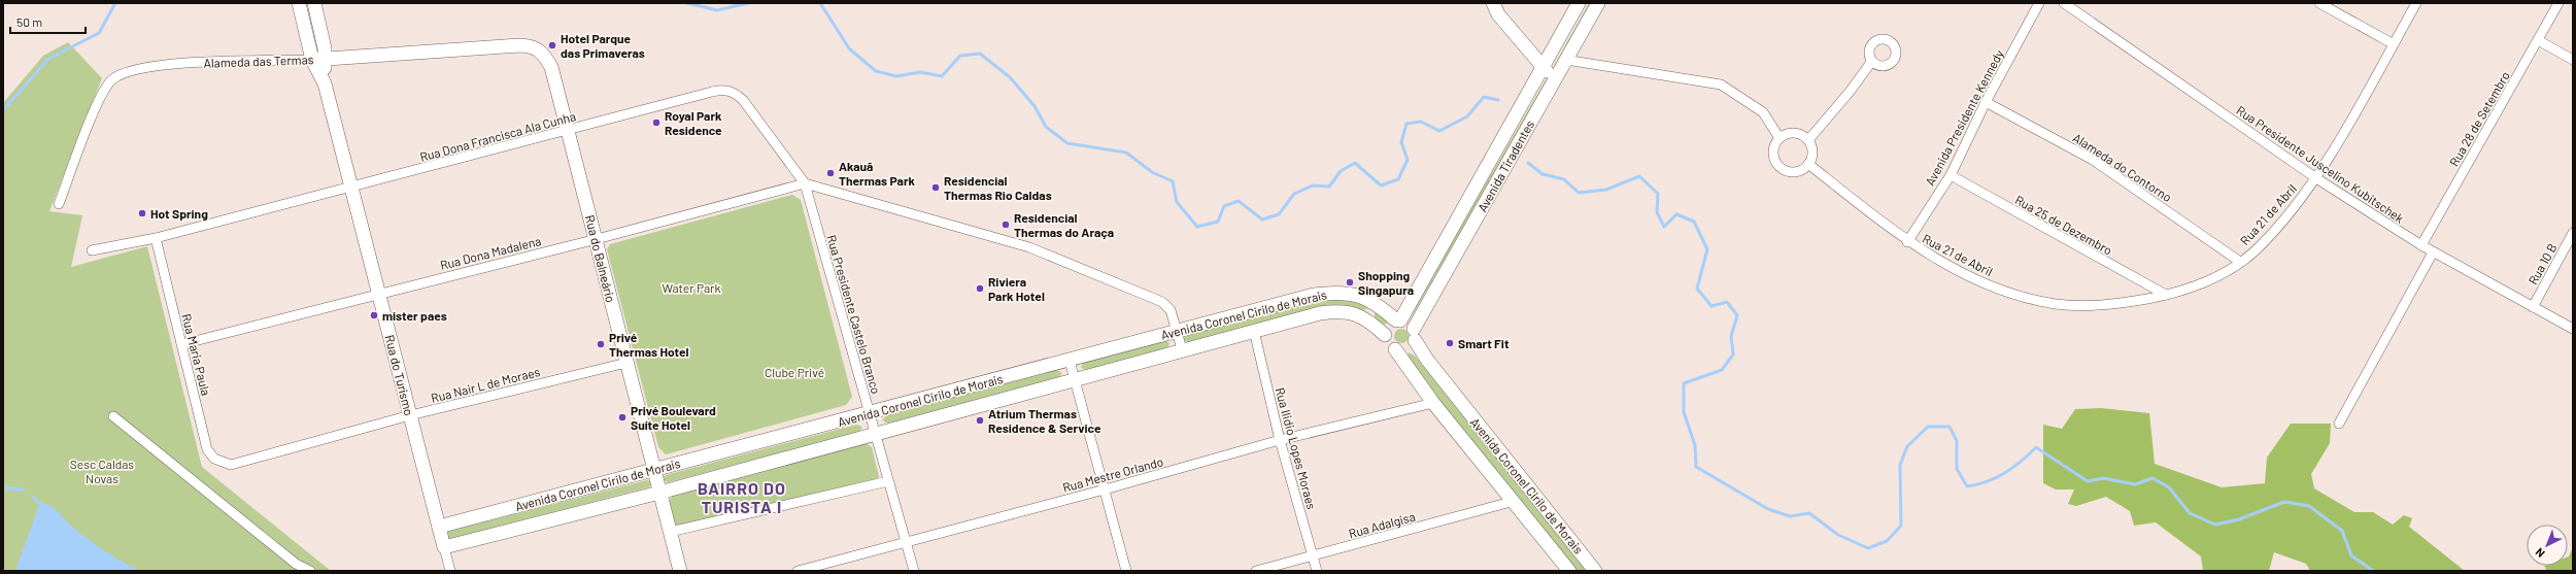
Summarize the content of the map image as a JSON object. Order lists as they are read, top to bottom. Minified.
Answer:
{"streets":{"main road":["Alameda das Termas","Avenida Tiradentes","Rua do Balneário","Avenida Coronel Cirilo de Morais","Rua do Turismo"],"street":["Avenida Presidente Kennedy","Rua 28 de Setembro","Rua Dona Francisca Ala Cunha","Rua Presidente Juscelino Kubitschek","Alameda do Contorno","Rua 21 de Abril","Rua 25 de Dezembro","Rua Dona Madalena","Rua 10 B","Rua Presidente Castelo Branco","Rua Maria Paula","Rua Nair L de Moraes","Rua Ilidio Lopes Moraes","Rua Mestre Orlando","Rua Adalgisa"]},"crossings":[["Alameda das Termas","Rua do Balneário"],["Alameda das Termas","Rua do Turismo"],["Avenida Presidente Kennedy","Alameda do Contorno"],["Avenida Presidente Kennedy","Rua 21 de Abril"],["Avenida Presidente Kennedy","Rua 25 de Dezembro"],["Rua 28 de Setembro","Rua Presidente Juscelino Kubitschek"],["Rua Dona Francisca Ala Cunha","Rua Dona Madalena"],["Rua Dona Francisca Ala Cunha","Rua do Balneário"],["Rua Dona Francisca Ala Cunha","Rua Presidente Castelo Branco"],["Rua Dona Francisca Ala Cunha","Rua Maria Paula"],["Rua Dona Francisca Ala Cunha","Rua do Turismo"],["Rua Presidente Juscelino Kubitschek","Rua 21 de Abril"],["Rua Presidente Juscelino Kubitschek","Rua 10 B"],["Avenida Tiradentes","Avenida Coronel Cirilo de Morais"],["Alameda do Contorno","Rua 21 de Abril"],["Rua 21 de Abril","Rua 25 de Dezembro"],["Rua Dona Madalena","Rua do Balneário"],["Rua Dona Madalena","Rua Presidente Castelo Branco"],["Rua Dona Madalena","Rua Maria Paula"],["Rua Dona Madalena","Rua do Turismo"],["Rua do Balneário","Avenida Coronel Cirilo de Morais"],["Rua do Balneário","Rua Nair L de Moraes"],["Rua Presidente Castelo Branco","Avenida Coronel Cirilo de Morais"],["Rua Presidente Castelo Branco","Rua Mestre Orlando"],["Avenida Coronel Cirilo de Morais","Rua do Turismo"],["Avenida Coronel Cirilo de Morais","Rua Ilidio Lopes Moraes"],["Avenida Coronel Cirilo de Morais","Rua Mestre Orlando"],["Avenida Coronel Cirilo de Morais","Rua Adalgisa"],["Rua Maria Paula","Rua Nair L de Moraes"],["Rua do Turismo","Rua Nair L de Moraes"],["Rua Ilidio Lopes Moraes","Rua Mestre Orlando"],["Rua Ilidio Lopes Moraes","Rua Adalgisa"]],"districts":["BAIRRO DO TURISTA I"],"parks":["Water Park","Clube Privé","Sesc Caldas Novas"],"places":["Hotel Parque das Primaveras","Royal Park Residence","Akauã Thermas Park","Residencial Thermas Rio Caldas","Hot Spring","Residencial Thermas do Araça","Shopping Singapura","Riviera Park Hotel","mister paes","Smart Fit","Privé Thermas Hotel","Privé Boulevard Suíte Hotel","Atrium Thermas Residence & Service"],"scale_bar":"50 m","north":"bottom left"}
